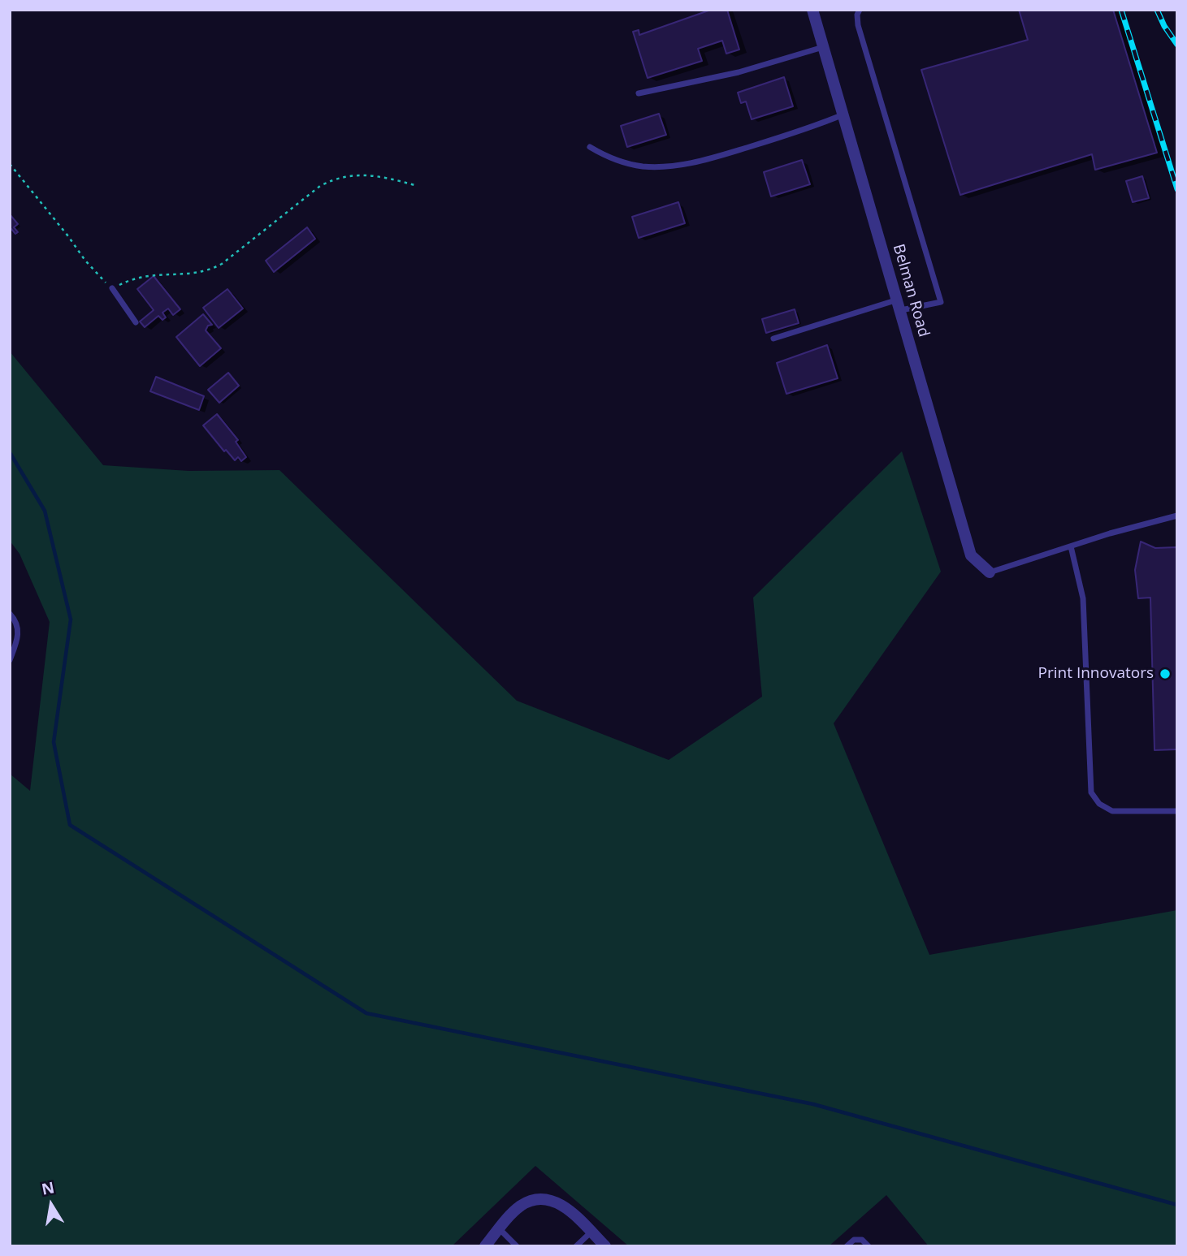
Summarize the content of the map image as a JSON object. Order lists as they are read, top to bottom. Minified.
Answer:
{"streets":{"street":["Belman Road"]},"places":["Print Innovators"],"north":"top"}
